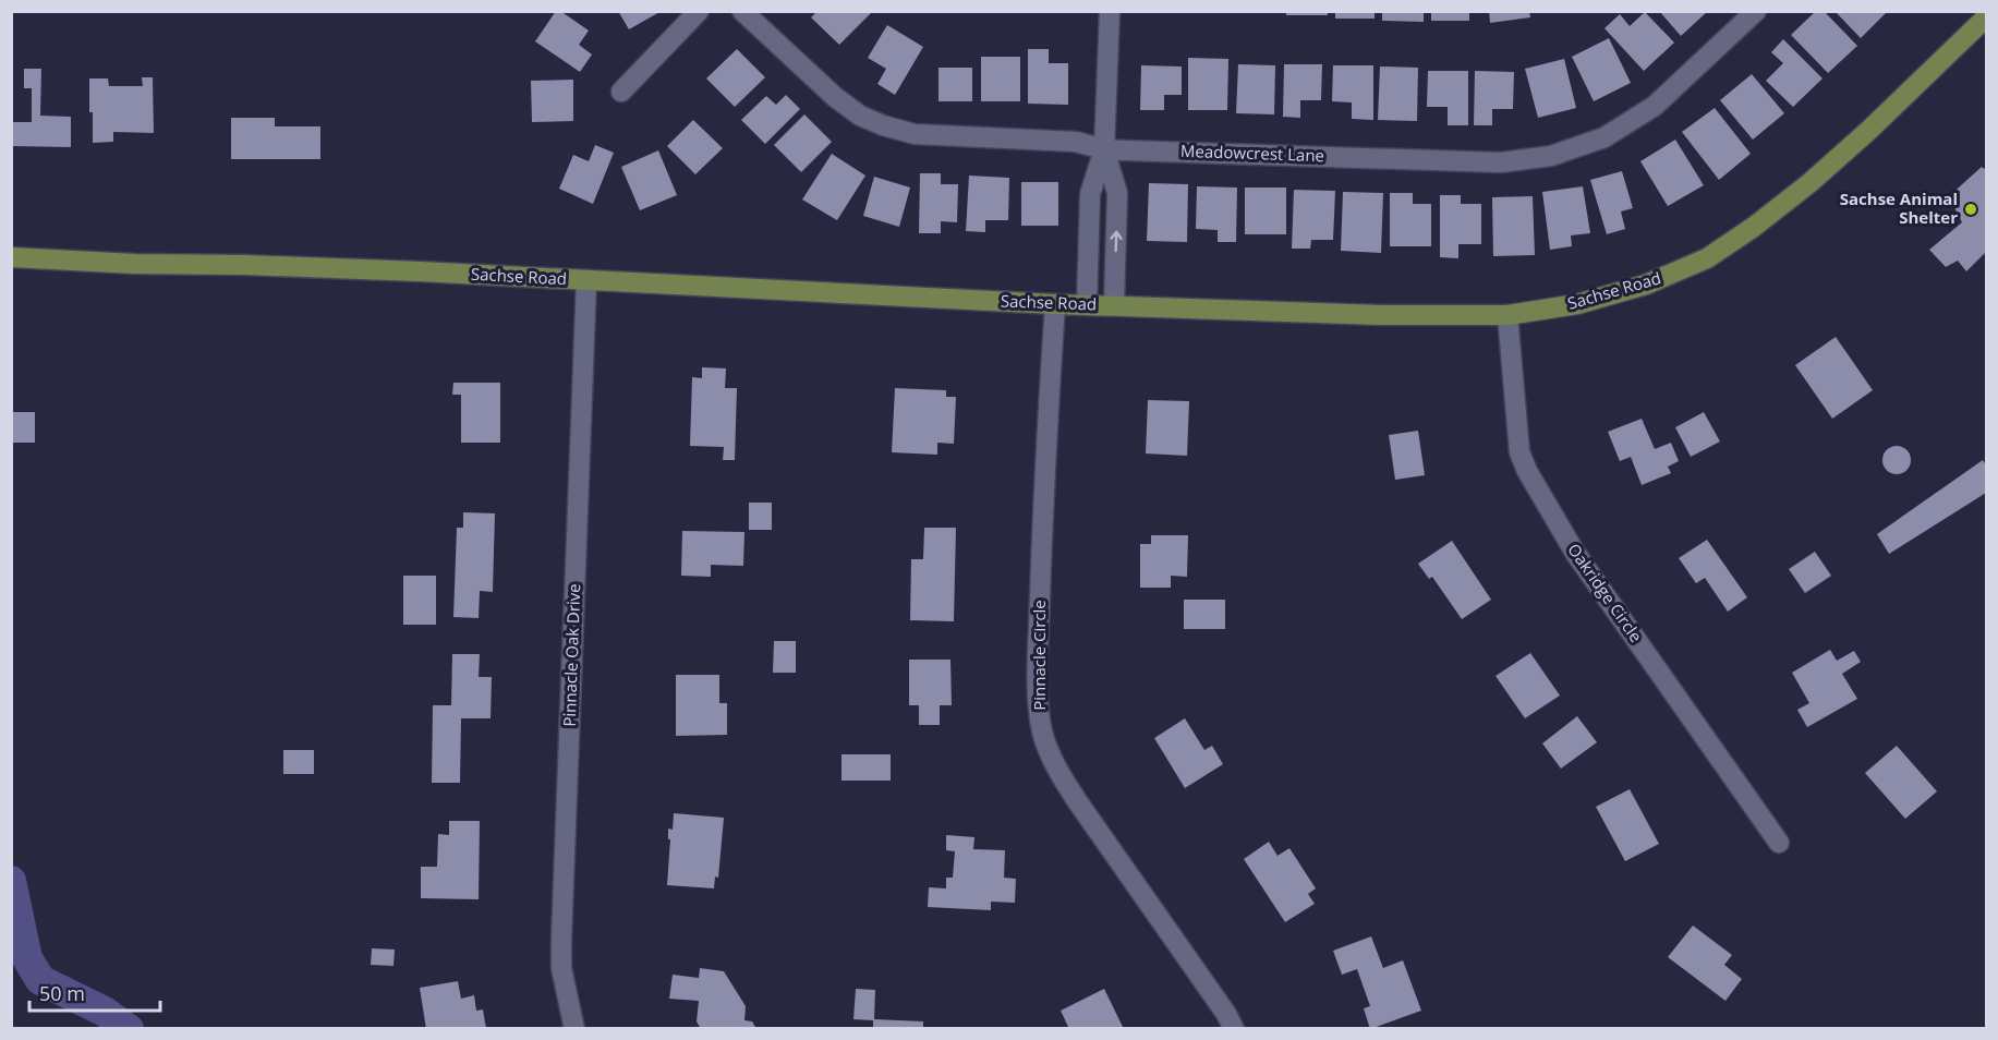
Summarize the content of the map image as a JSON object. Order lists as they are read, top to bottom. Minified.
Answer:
{"streets":{"main road":["Sachse Road"],"street":["Meadowcrest Lane","Oakridge Circle","Pinnacle Oak Drive","Pinnacle Circle"]},"crossings":[["Sachse Road","Oakridge Circle"],["Sachse Road","Pinnacle Oak Drive"],["Sachse Road","Pinnacle Circle"]],"places":["Sachse Animal Shelter"],"scale_bar":"50 m"}
